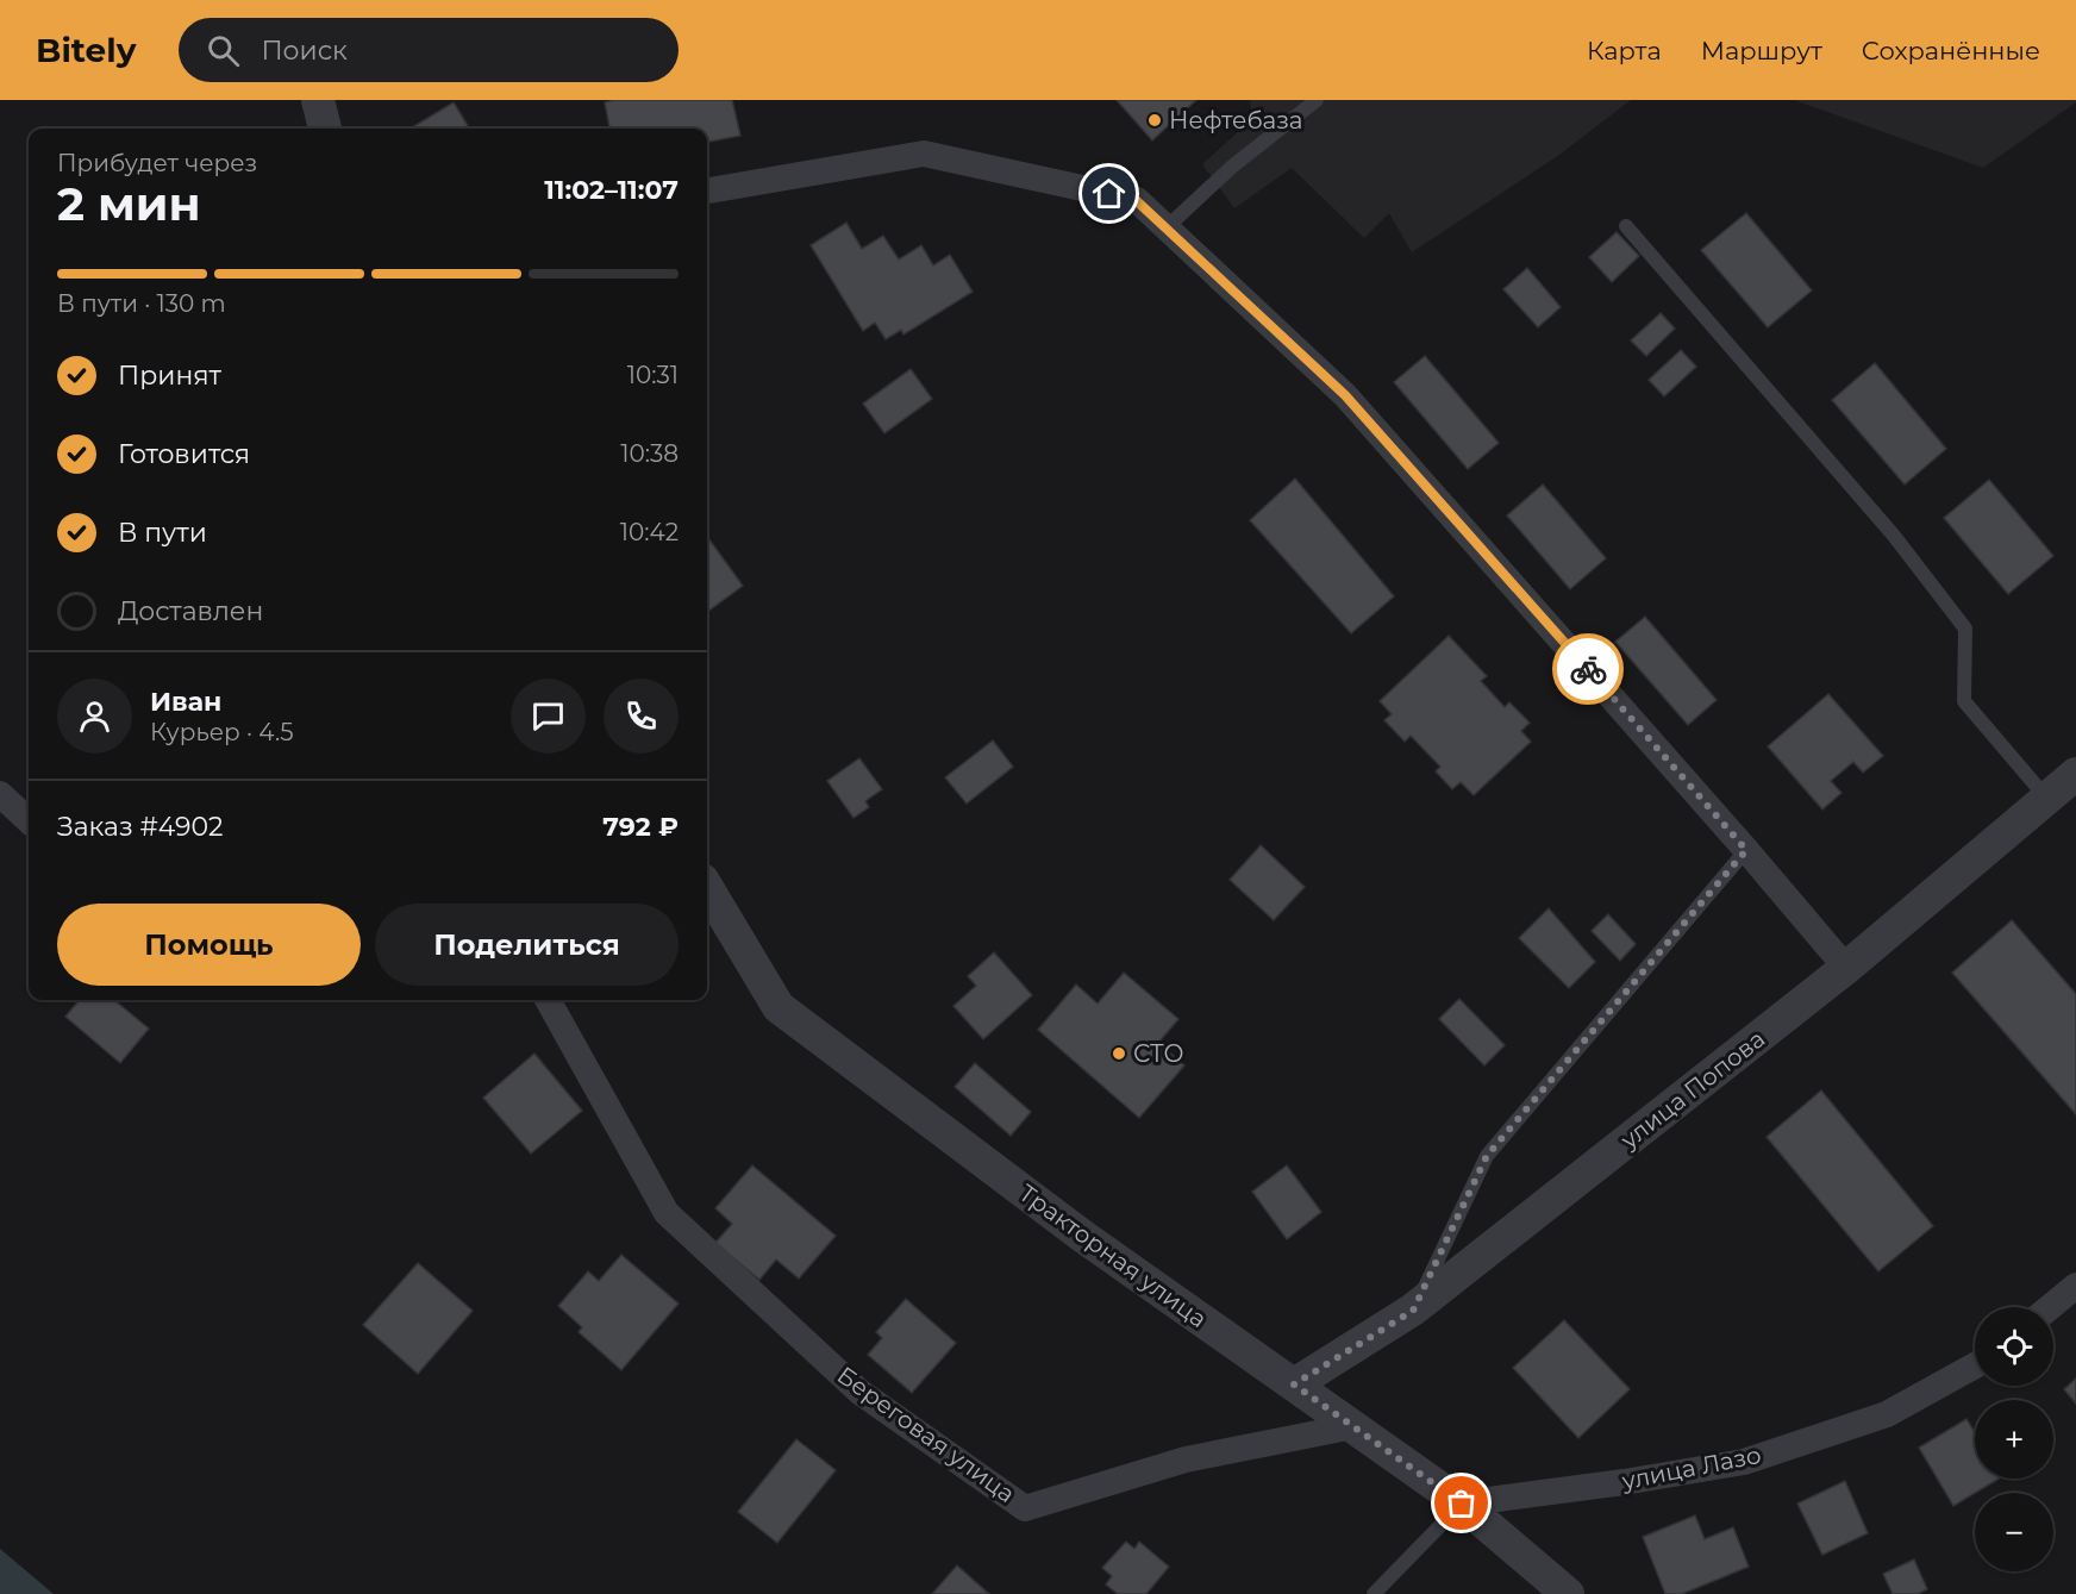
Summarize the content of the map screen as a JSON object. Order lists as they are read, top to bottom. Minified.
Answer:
{"streets":{"street":["улица Попова","Тракторная улица","Береговая улица","улица Лазо"]},"crossings":[["улица Попова","Тракторная улица"],["Тракторная улица","Береговая улица"],["Тракторная улица","улица Лазо"]],"places":["Нефтебаза","СТО"],"page":{"header":"Bitely","search":"Поиск","nav":["Карта","Маршрут","Сохранённые"],"heading":["2 мин","Прибудет через","11:02–11:07"],"panel":["Иван","Курьер · 4.5","Заказ #4902","792 ₽"],"bar":"В пути · 130 m","list":[["Принят","10:31"],["Готовится","10:38"],["В пути","10:42"],"Доставлен"],"buttons":["Помощь","Поделиться"],"map_buttons":["+","−"]}}
